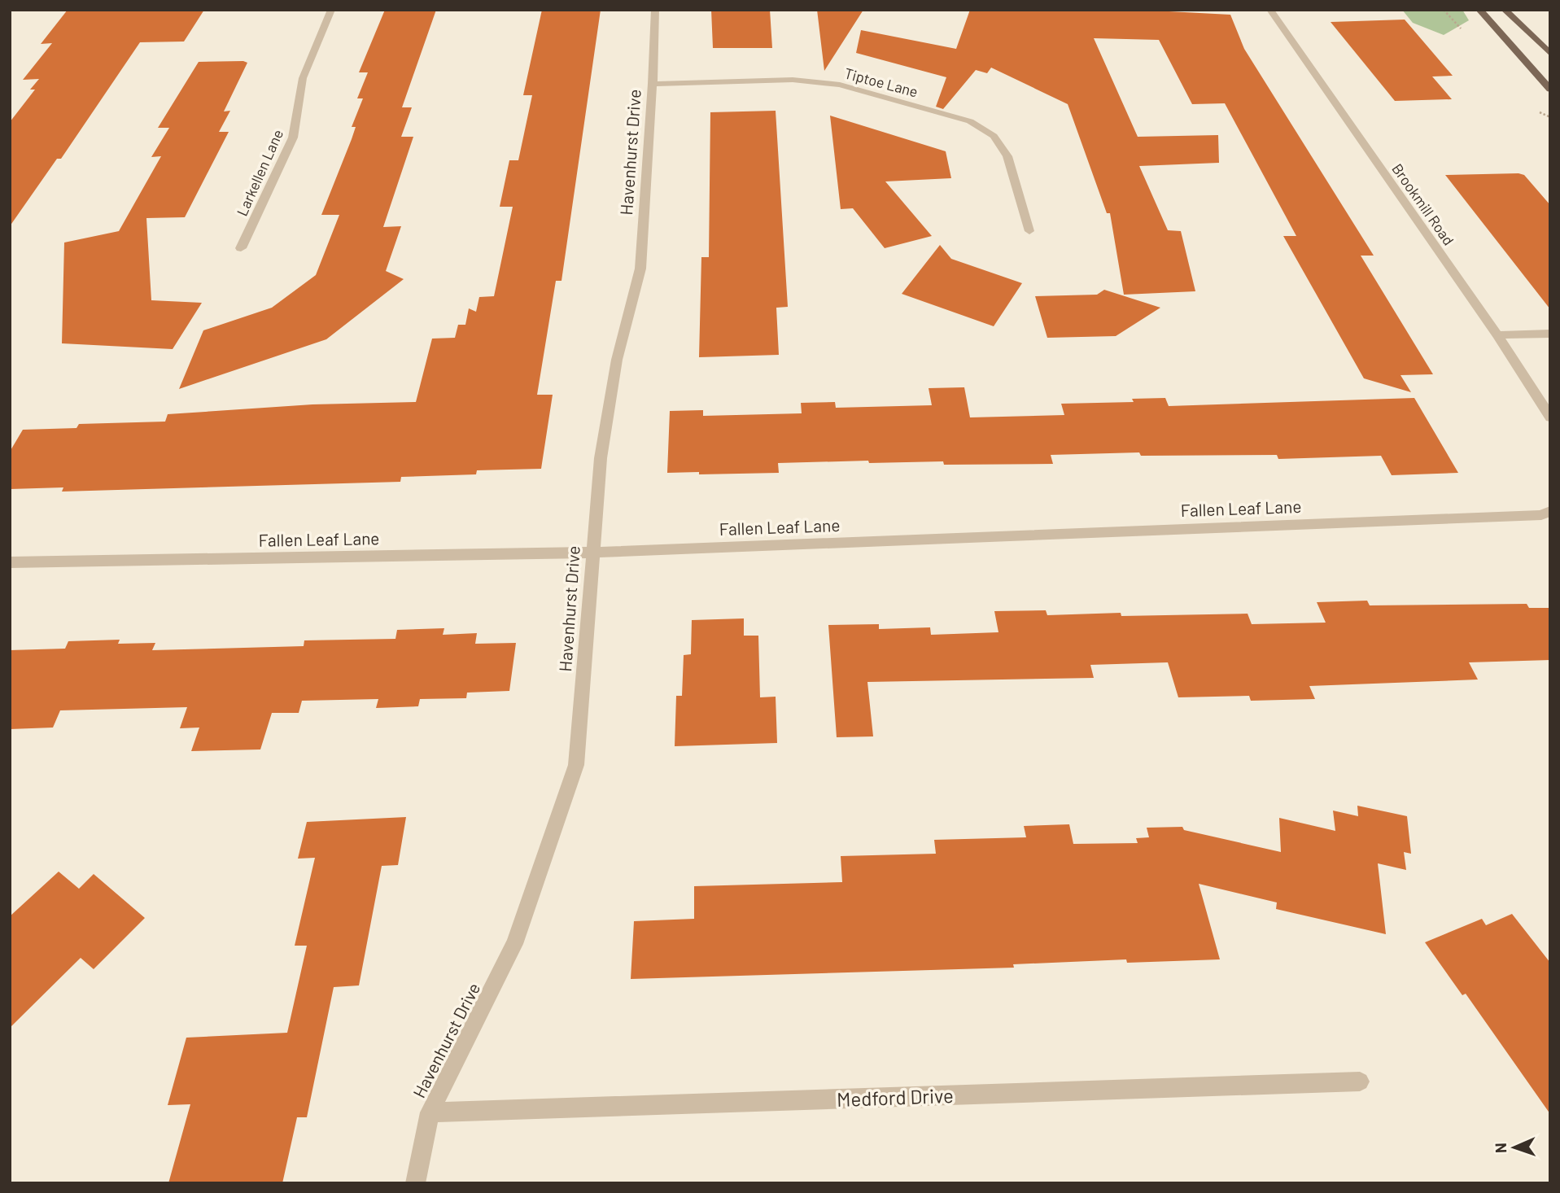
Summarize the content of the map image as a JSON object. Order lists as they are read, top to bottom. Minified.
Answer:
{"streets":{"street":["Tiptoe Lane","Havenhurst Drive","Larkellen Lane","Brookmill Road","Fallen Leaf Lane","Medford Drive"]},"crossings":[["Tiptoe Lane","Havenhurst Drive"],["Havenhurst Drive","Fallen Leaf Lane"],["Havenhurst Drive","Medford Drive"]],"north":"left"}
